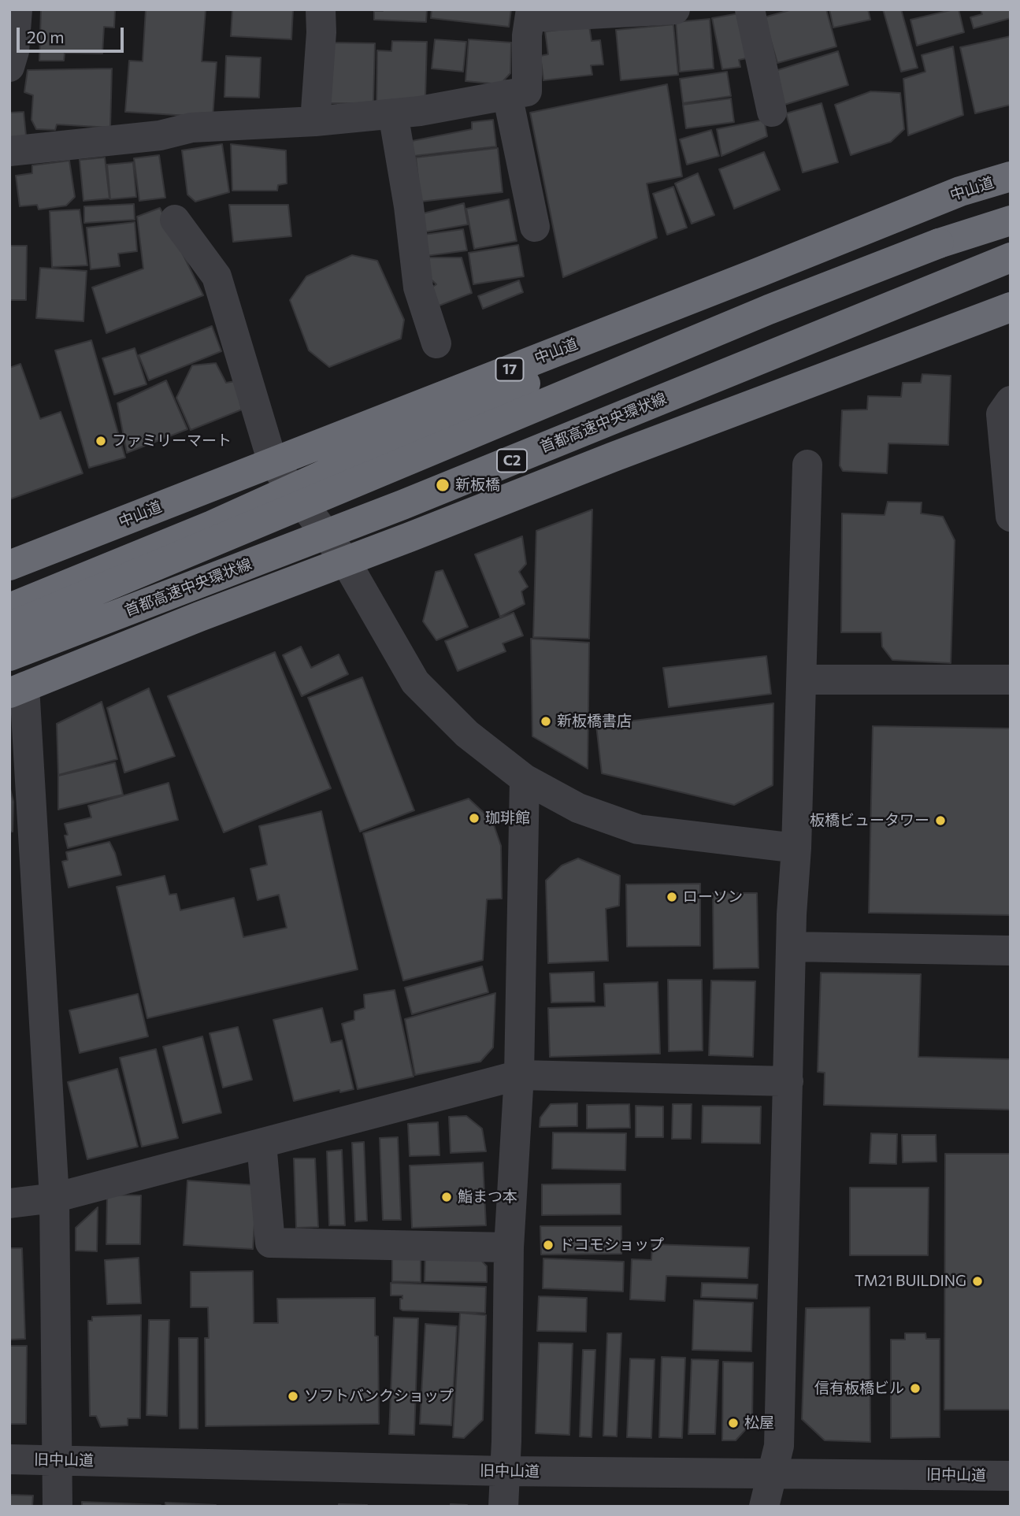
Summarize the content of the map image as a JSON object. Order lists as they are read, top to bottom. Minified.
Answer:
{"streets":{"highway":["中山道","17","首都高速中央環状線","C2"],"street":["旧中山道"]},"places":["ファミリーマート","新板橋","新板橋書店","珈琲館","板橋ビュータワー","ローソン","鮨まつ本","ドコモショップ","TM21 BUILDING","信有板橋ビル","ソフトバンクショップ","松屋"],"scale_bar":"20 m"}
